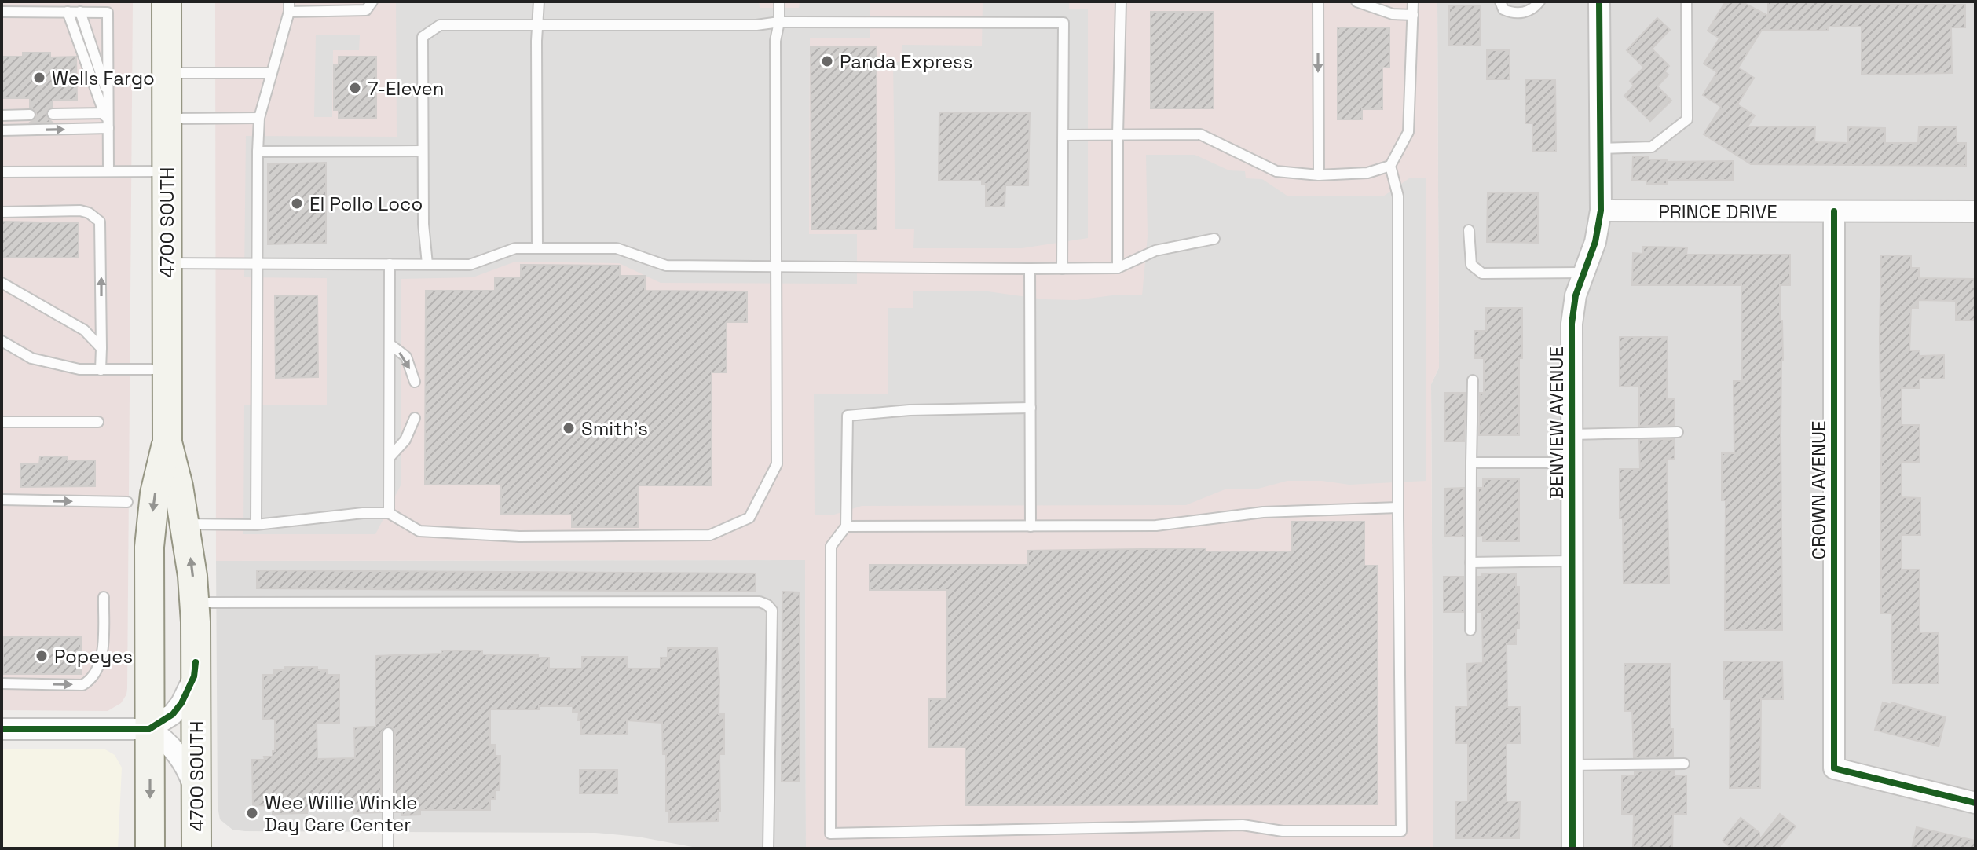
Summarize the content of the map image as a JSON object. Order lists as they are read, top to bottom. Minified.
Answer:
{"streets":{"main road":["4700 SOUTH"],"street":["PRINCE DRIVE","BENVIEW AVENUE","CROWN AVENUE"]},"crossings":[["PRINCE DRIVE","BENVIEW AVENUE"],["PRINCE DRIVE","CROWN AVENUE"]],"places":["Panda Express","Wells Fargo","7-Eleven","El Pollo Loco","Smith's","Popeyes","Wee Willie Winkle Day Care Center"]}
